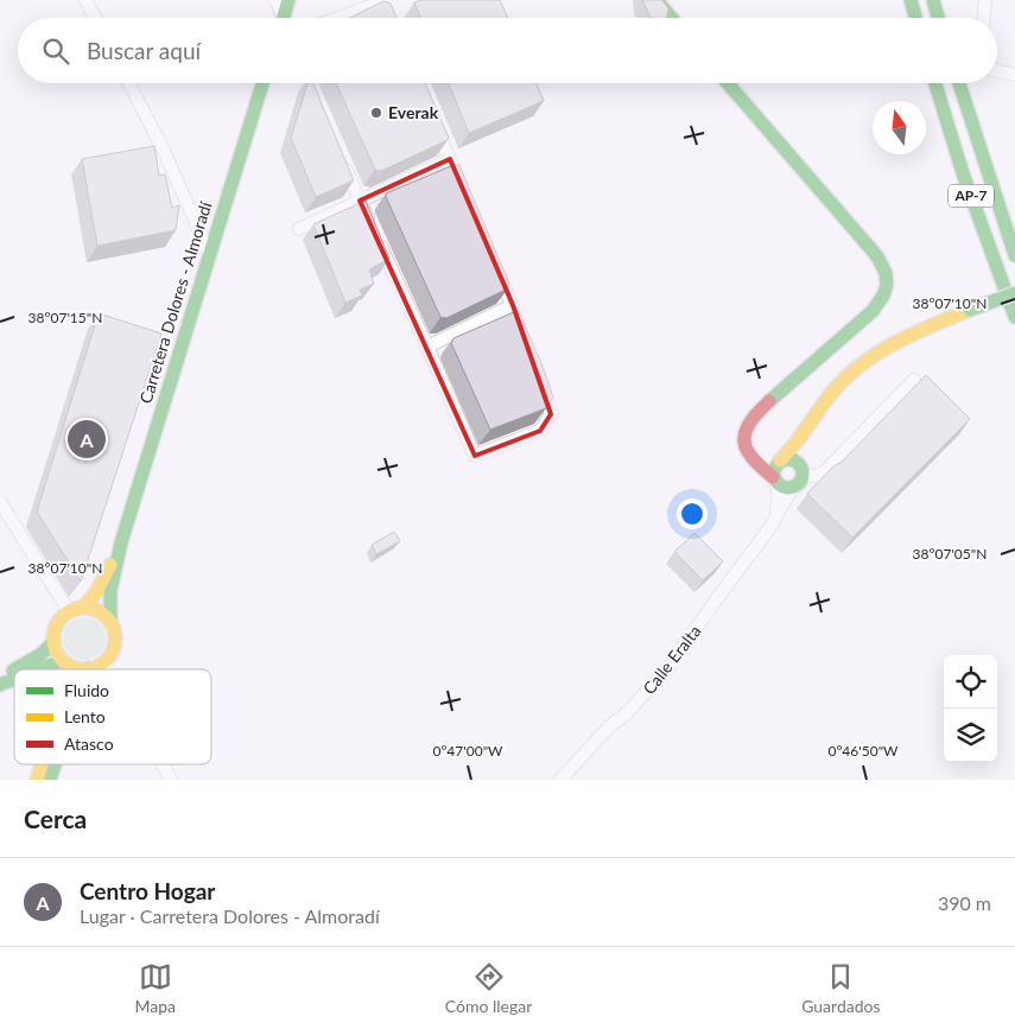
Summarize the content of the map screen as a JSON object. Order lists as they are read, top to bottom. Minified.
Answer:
{"streets":{"main road":["AP-7","Carretera Dolores - Almoradí"],"street":["Calle Eralta"]},"places":["Everak"],"legend":["Fluido","Lento","Atasco"],"north":"top","page":{"search":"Buscar aquí","pins":"A","heading":"Cerca","list":[{"mark":"A","name":"Centro Hogar","note":"Lugar · Carretera Dolores - Almoradí","value":"390 m"}],"nav":["Mapa","Cómo llegar","Guardados"]},"coordinates":["38°07'10\"N","38°07'15\"N","38°07'05\"N","0°47'00\"W","0°46'50\"W"]}
